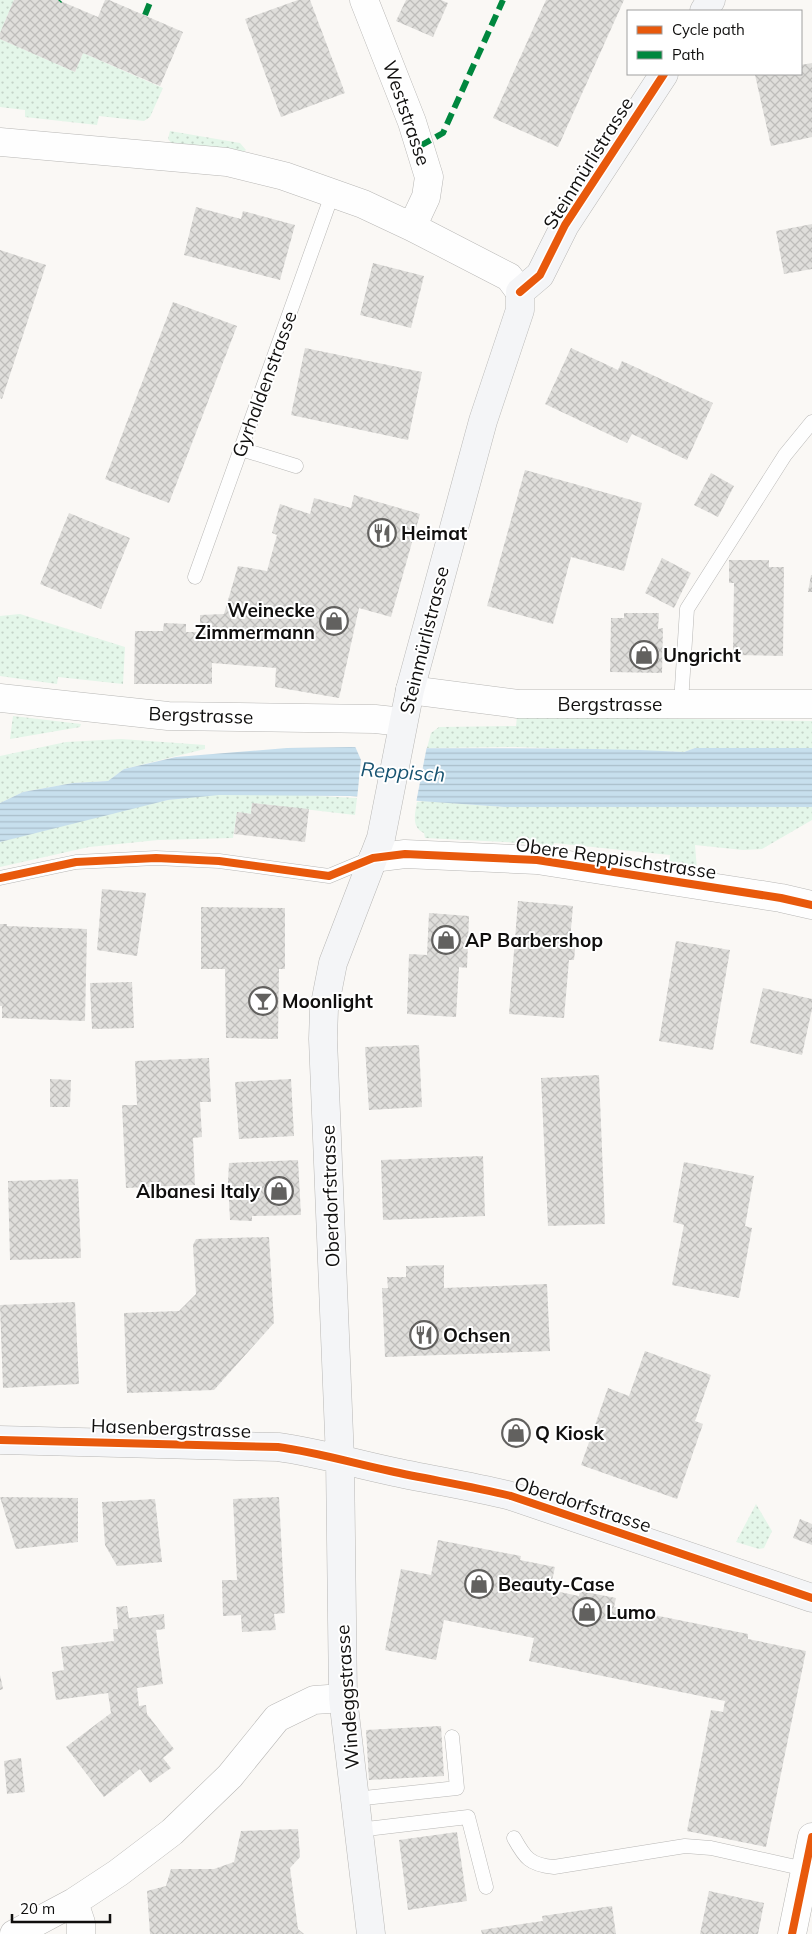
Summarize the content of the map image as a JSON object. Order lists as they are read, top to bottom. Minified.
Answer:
{"streets":{"street":["Weststrasse","Steinmürlistrasse","Bergstrasse","Obere Reppischstrasse","Oberdorfstrasse","Hasenbergstrasse","Windeggstrasse"],"lane":["Gyrhaldenstrasse"]},"crossings":[["Steinmürlistrasse","Bergstrasse"],["Steinmürlistrasse","Oberdorfstrasse"],["Bergstrasse","Oberdorfstrasse"],["Obere Reppischstrasse","Oberdorfstrasse"],["Oberdorfstrasse","Hasenbergstrasse"],["Oberdorfstrasse","Windeggstrasse"],["Hasenbergstrasse","Windeggstrasse"]],"water":["Reppisch"],"places":{"restaurant":["Heimat","Ochsen"],"shop":["Weinecke Zimmermann","Ungricht","AP Barbershop","Albanesi Italy","Q Kiosk","Beauty-Case","Lumo"],"bar":["Moonlight"]},"legend":["Cycle path","Path"],"scale_bar":"20 m"}
